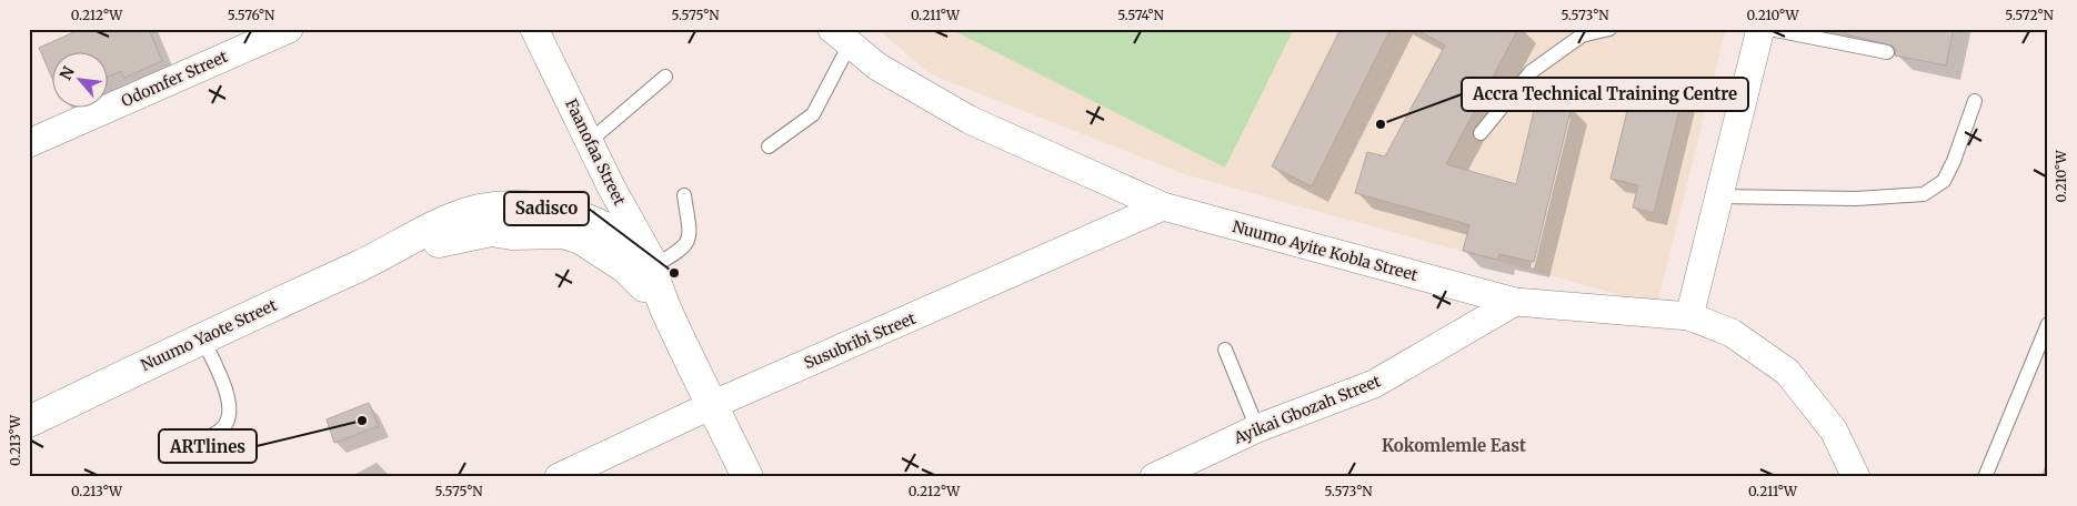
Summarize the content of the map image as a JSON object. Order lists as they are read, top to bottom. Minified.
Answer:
{"streets":{"main road":["Nuumo Yaote Street"],"street":["Odomfer Street","Faanofaa Street","Nuumo Ayite Kobla Street","Susubribi Street","Ayikai Gbozah Street"]},"crossings":[["Faanofaa Street","Nuumo Yaote Street"],["Nuumo Ayite Kobla Street","Susubribi Street"],["Nuumo Ayite Kobla Street","Ayikai Gbozah Street"]],"districts":["Kokomlemle East"],"places":["Accra Technical Training Centre","Sadisco","ARTlines"],"north":"top left","coordinates":["0.212°W","5.576°N","5.575°N","0.211°W","5.574°N","5.573°N","0.210°W","5.572°N","0.213°W"]}
